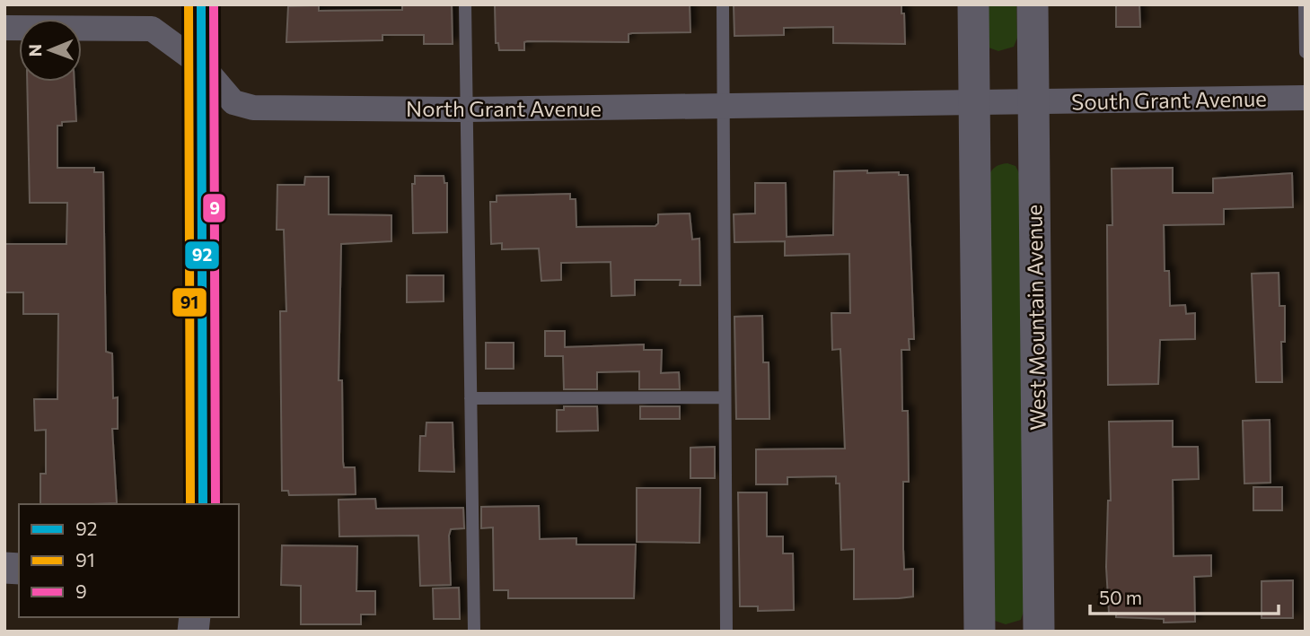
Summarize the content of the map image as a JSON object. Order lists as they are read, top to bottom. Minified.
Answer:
{"streets":{"street":["South Grant Avenue","North Grant Avenue","West Mountain Avenue"]},"crossings":[["South Grant Avenue","North Grant Avenue"],["South Grant Avenue","West Mountain Avenue"],["North Grant Avenue","West Mountain Avenue"]],"lines":["transit line 92","transit line 91","transit line 9"],"legend":["92","91","9"],"scale_bar":"50 m","north":"left"}
